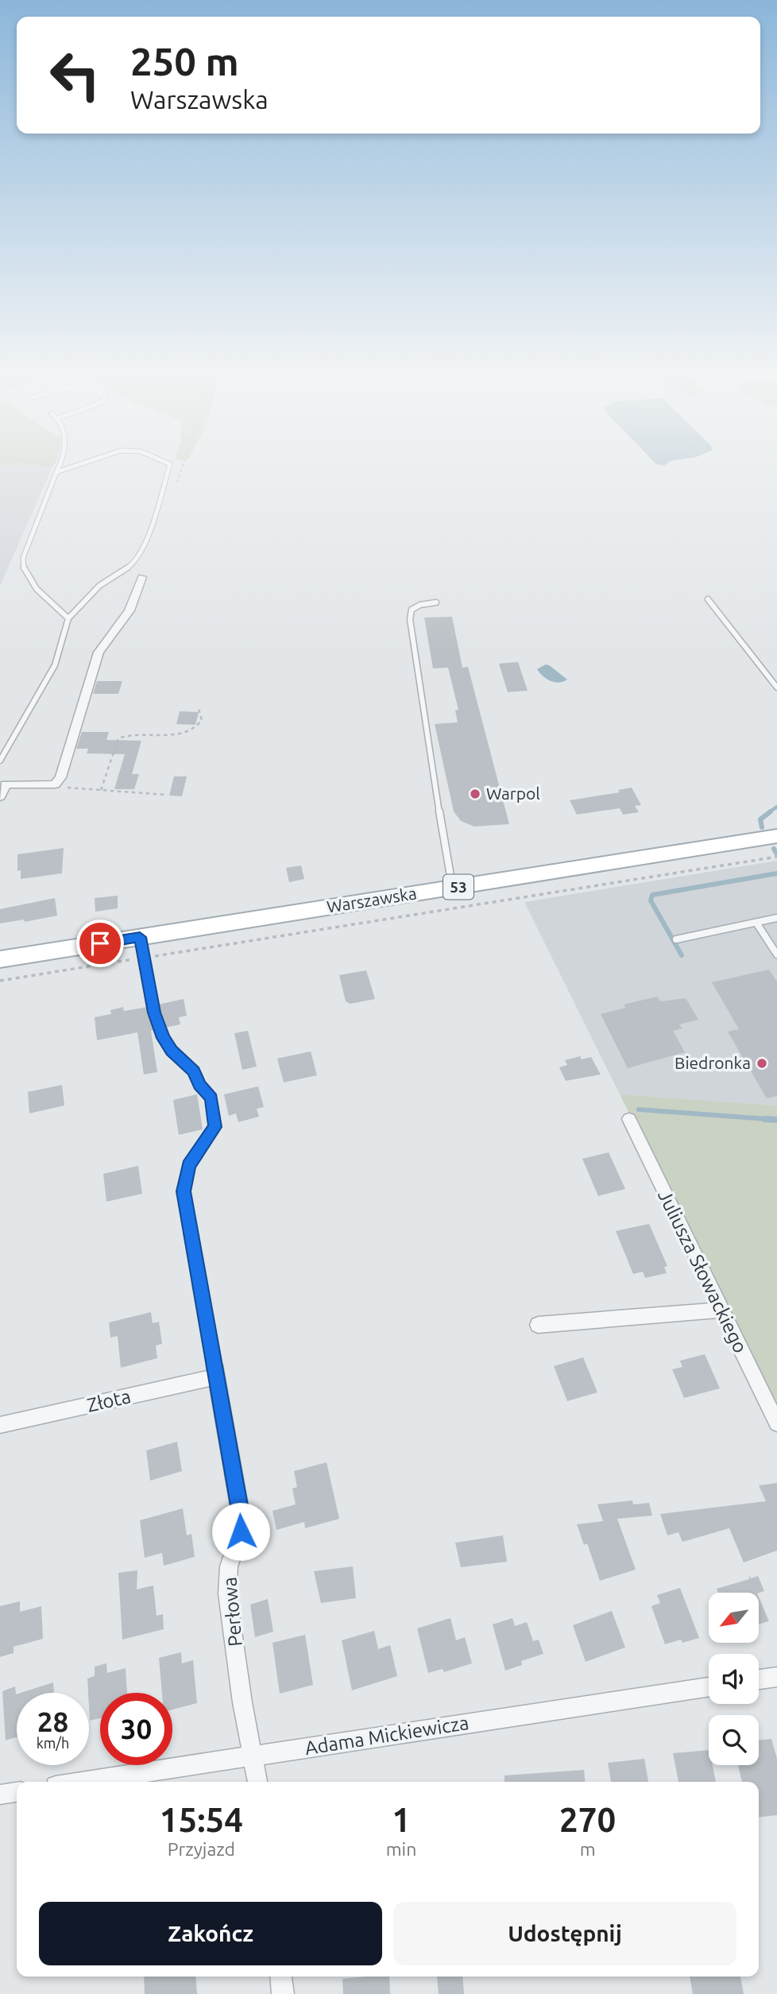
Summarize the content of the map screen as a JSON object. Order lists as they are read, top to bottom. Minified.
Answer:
{"streets":{"main road":["53","Warszawska"],"street":["Juliusza Słowackiego","Złota","Perłowa","Adama Mickiewicza"]},"crossings":[["Warszawska","Perłowa"],["Złota","Perłowa"],["Perłowa","Adama Mickiewicza"]],"places":["Warpol","Biedronka"],"north":"bottom left","page":{"turn":["250 m","Warszawska"],"speed":"28 km/h","limit":"30","eta":["15:54","Przyjazd","1","min","270","m"],"buttons":["Zakończ","Udostępnij"]}}
